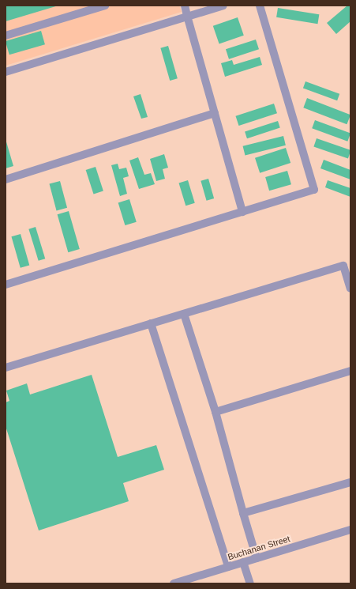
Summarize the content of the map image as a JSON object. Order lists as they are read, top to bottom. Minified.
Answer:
{"streets":{"street":["Buchanan Street"]}}
